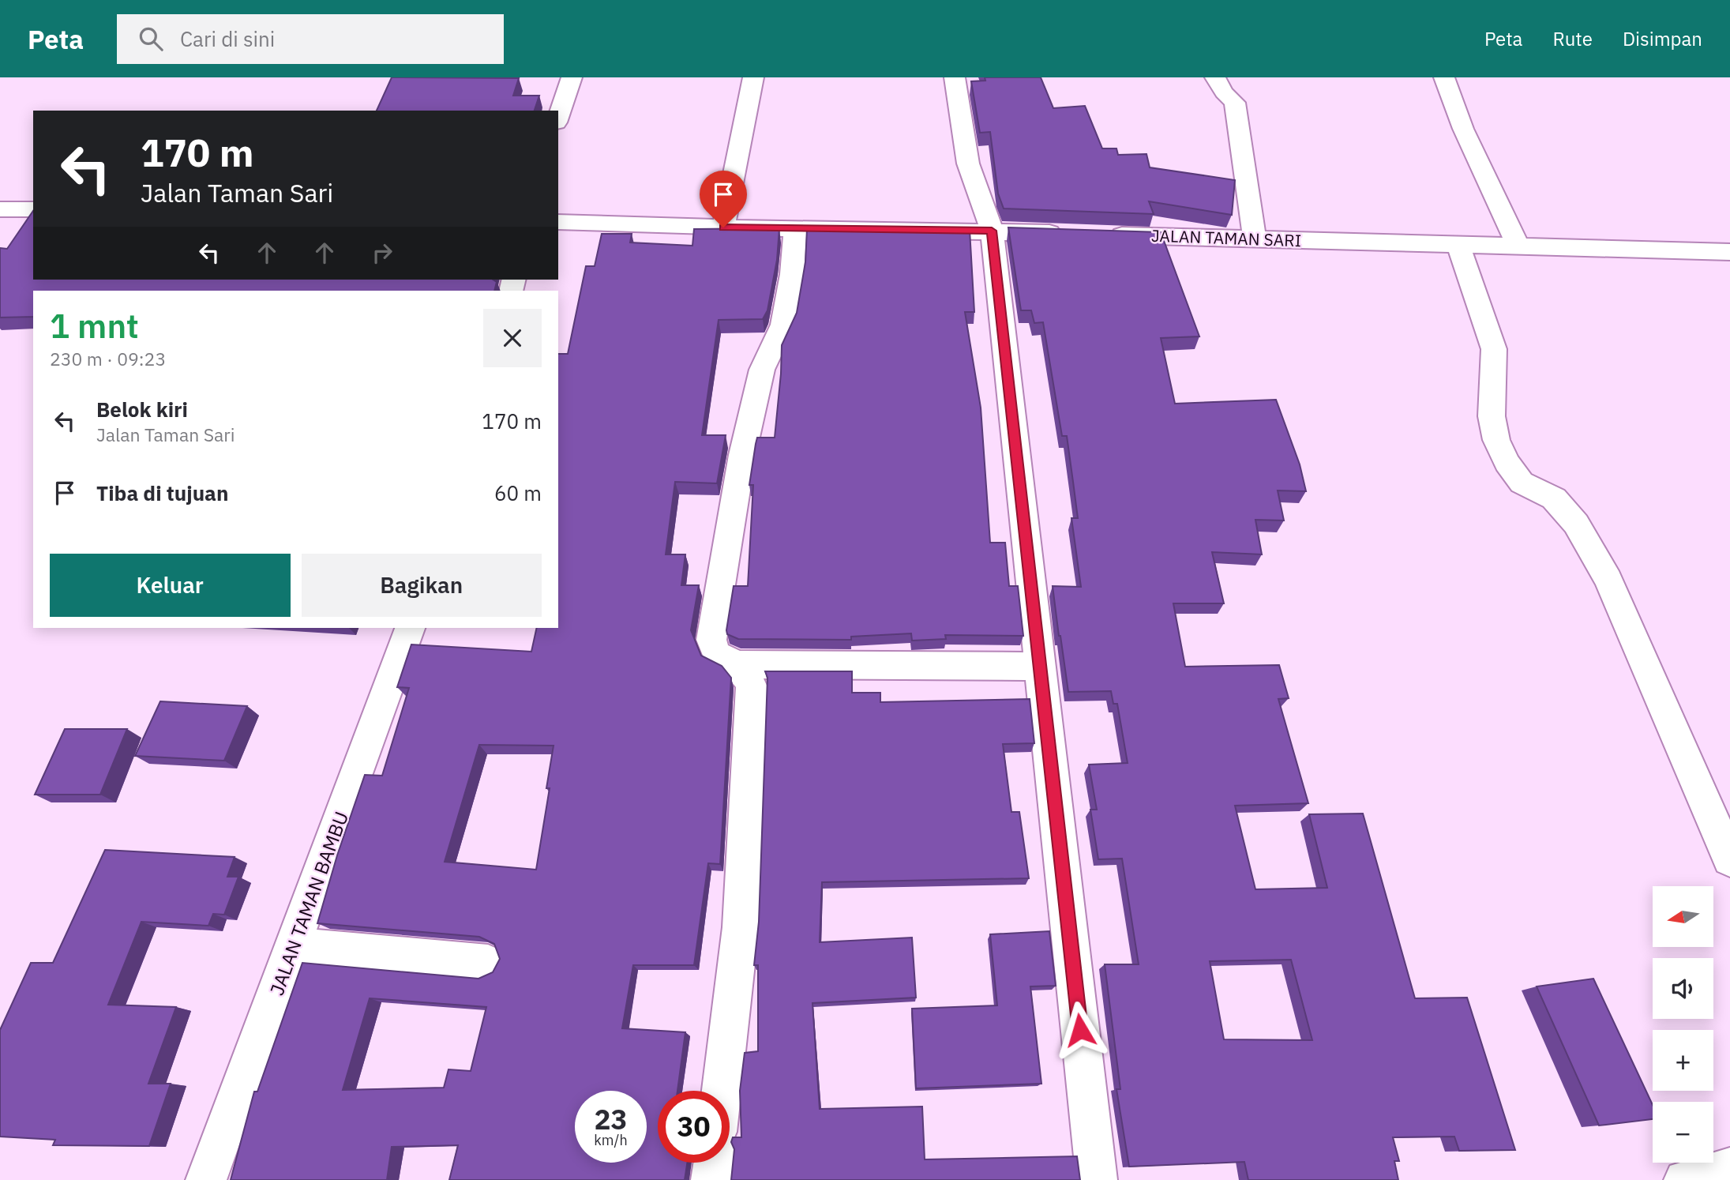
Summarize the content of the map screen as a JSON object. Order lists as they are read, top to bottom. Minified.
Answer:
{"streets":{"street":["JALAN TAMAN SARI","JALAN TAMAN BAMBU"]},"north":"left","page":{"header":"Peta","search":"Cari di sini","nav":["Peta","Rute","Disimpan"],"turn":["170 m","Jalan Taman Sari"],"heading":["1 mnt","230 m · 09:23"],"list":[{"name":"Belok kiri","note":"Jalan Taman Sari","value":"170 m"},{"name":"Tiba di tujuan","value":"60 m"}],"buttons":["Keluar","Bagikan"],"map_buttons":["+","−"],"speed":"23 km/h","limit":"30"}}
